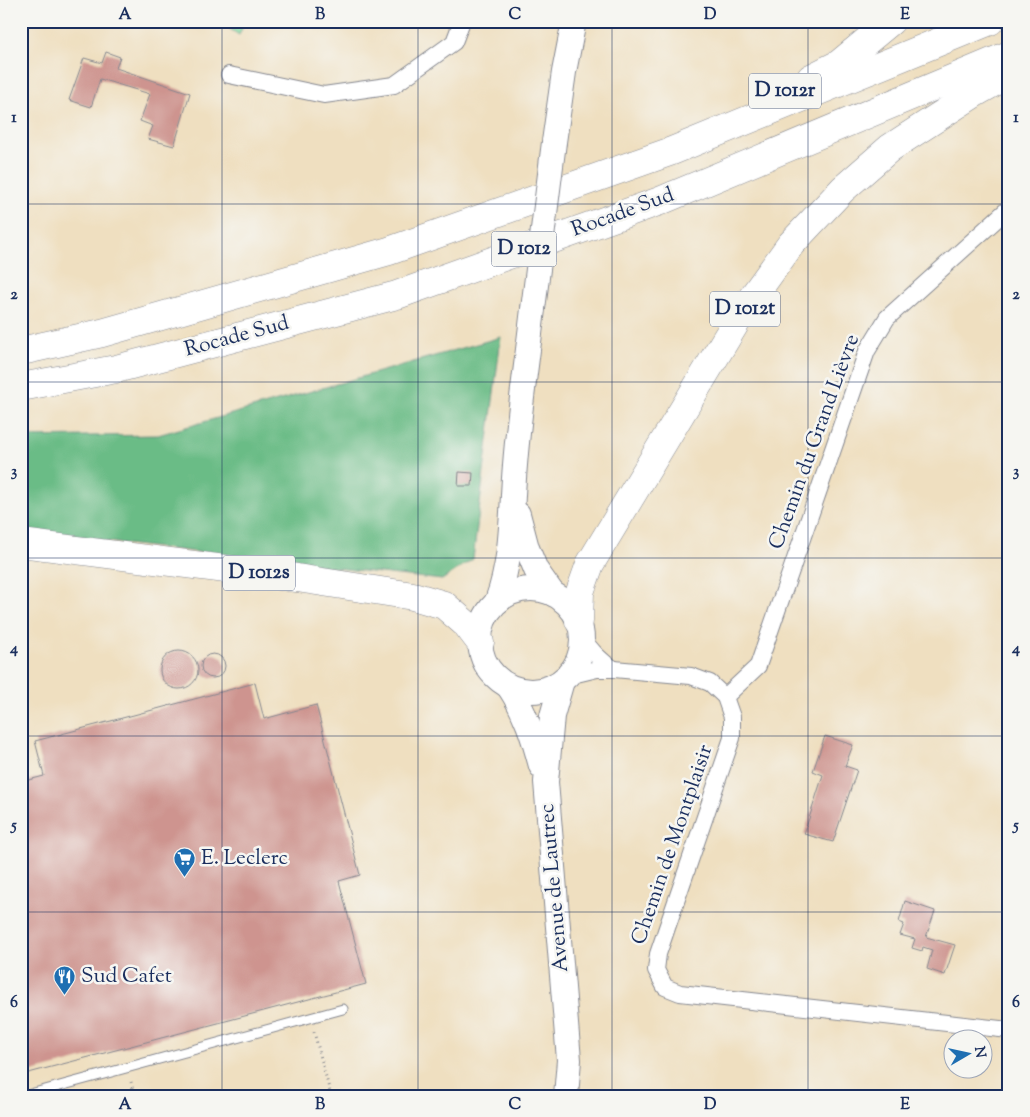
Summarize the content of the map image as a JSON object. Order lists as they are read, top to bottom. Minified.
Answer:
{"streets":{"highway":["D 1012r","Rocade Sud","D 1012","D 1012t","D 1012s"],"main road":["Avenue de Lautrec"],"street":["Chemin du Grand Lièvre","Chemin de Montplaisir"]},"crossings":[["D 1012r","Rocade Sud"],["D 1012t","D 1012s"],["D 1012t","Avenue de Lautrec"],["Chemin du Grand Lièvre","Chemin de Montplaisir"],["D 1012s","Avenue de Lautrec"]],"places":{"supermarket":["E. Leclerc"],"restaurant":["Sud Cafet"]},"north":"right","grid":{"columns":["A","B","C","D","E"],"rows":["1","2","3","4","5","6"]}}
